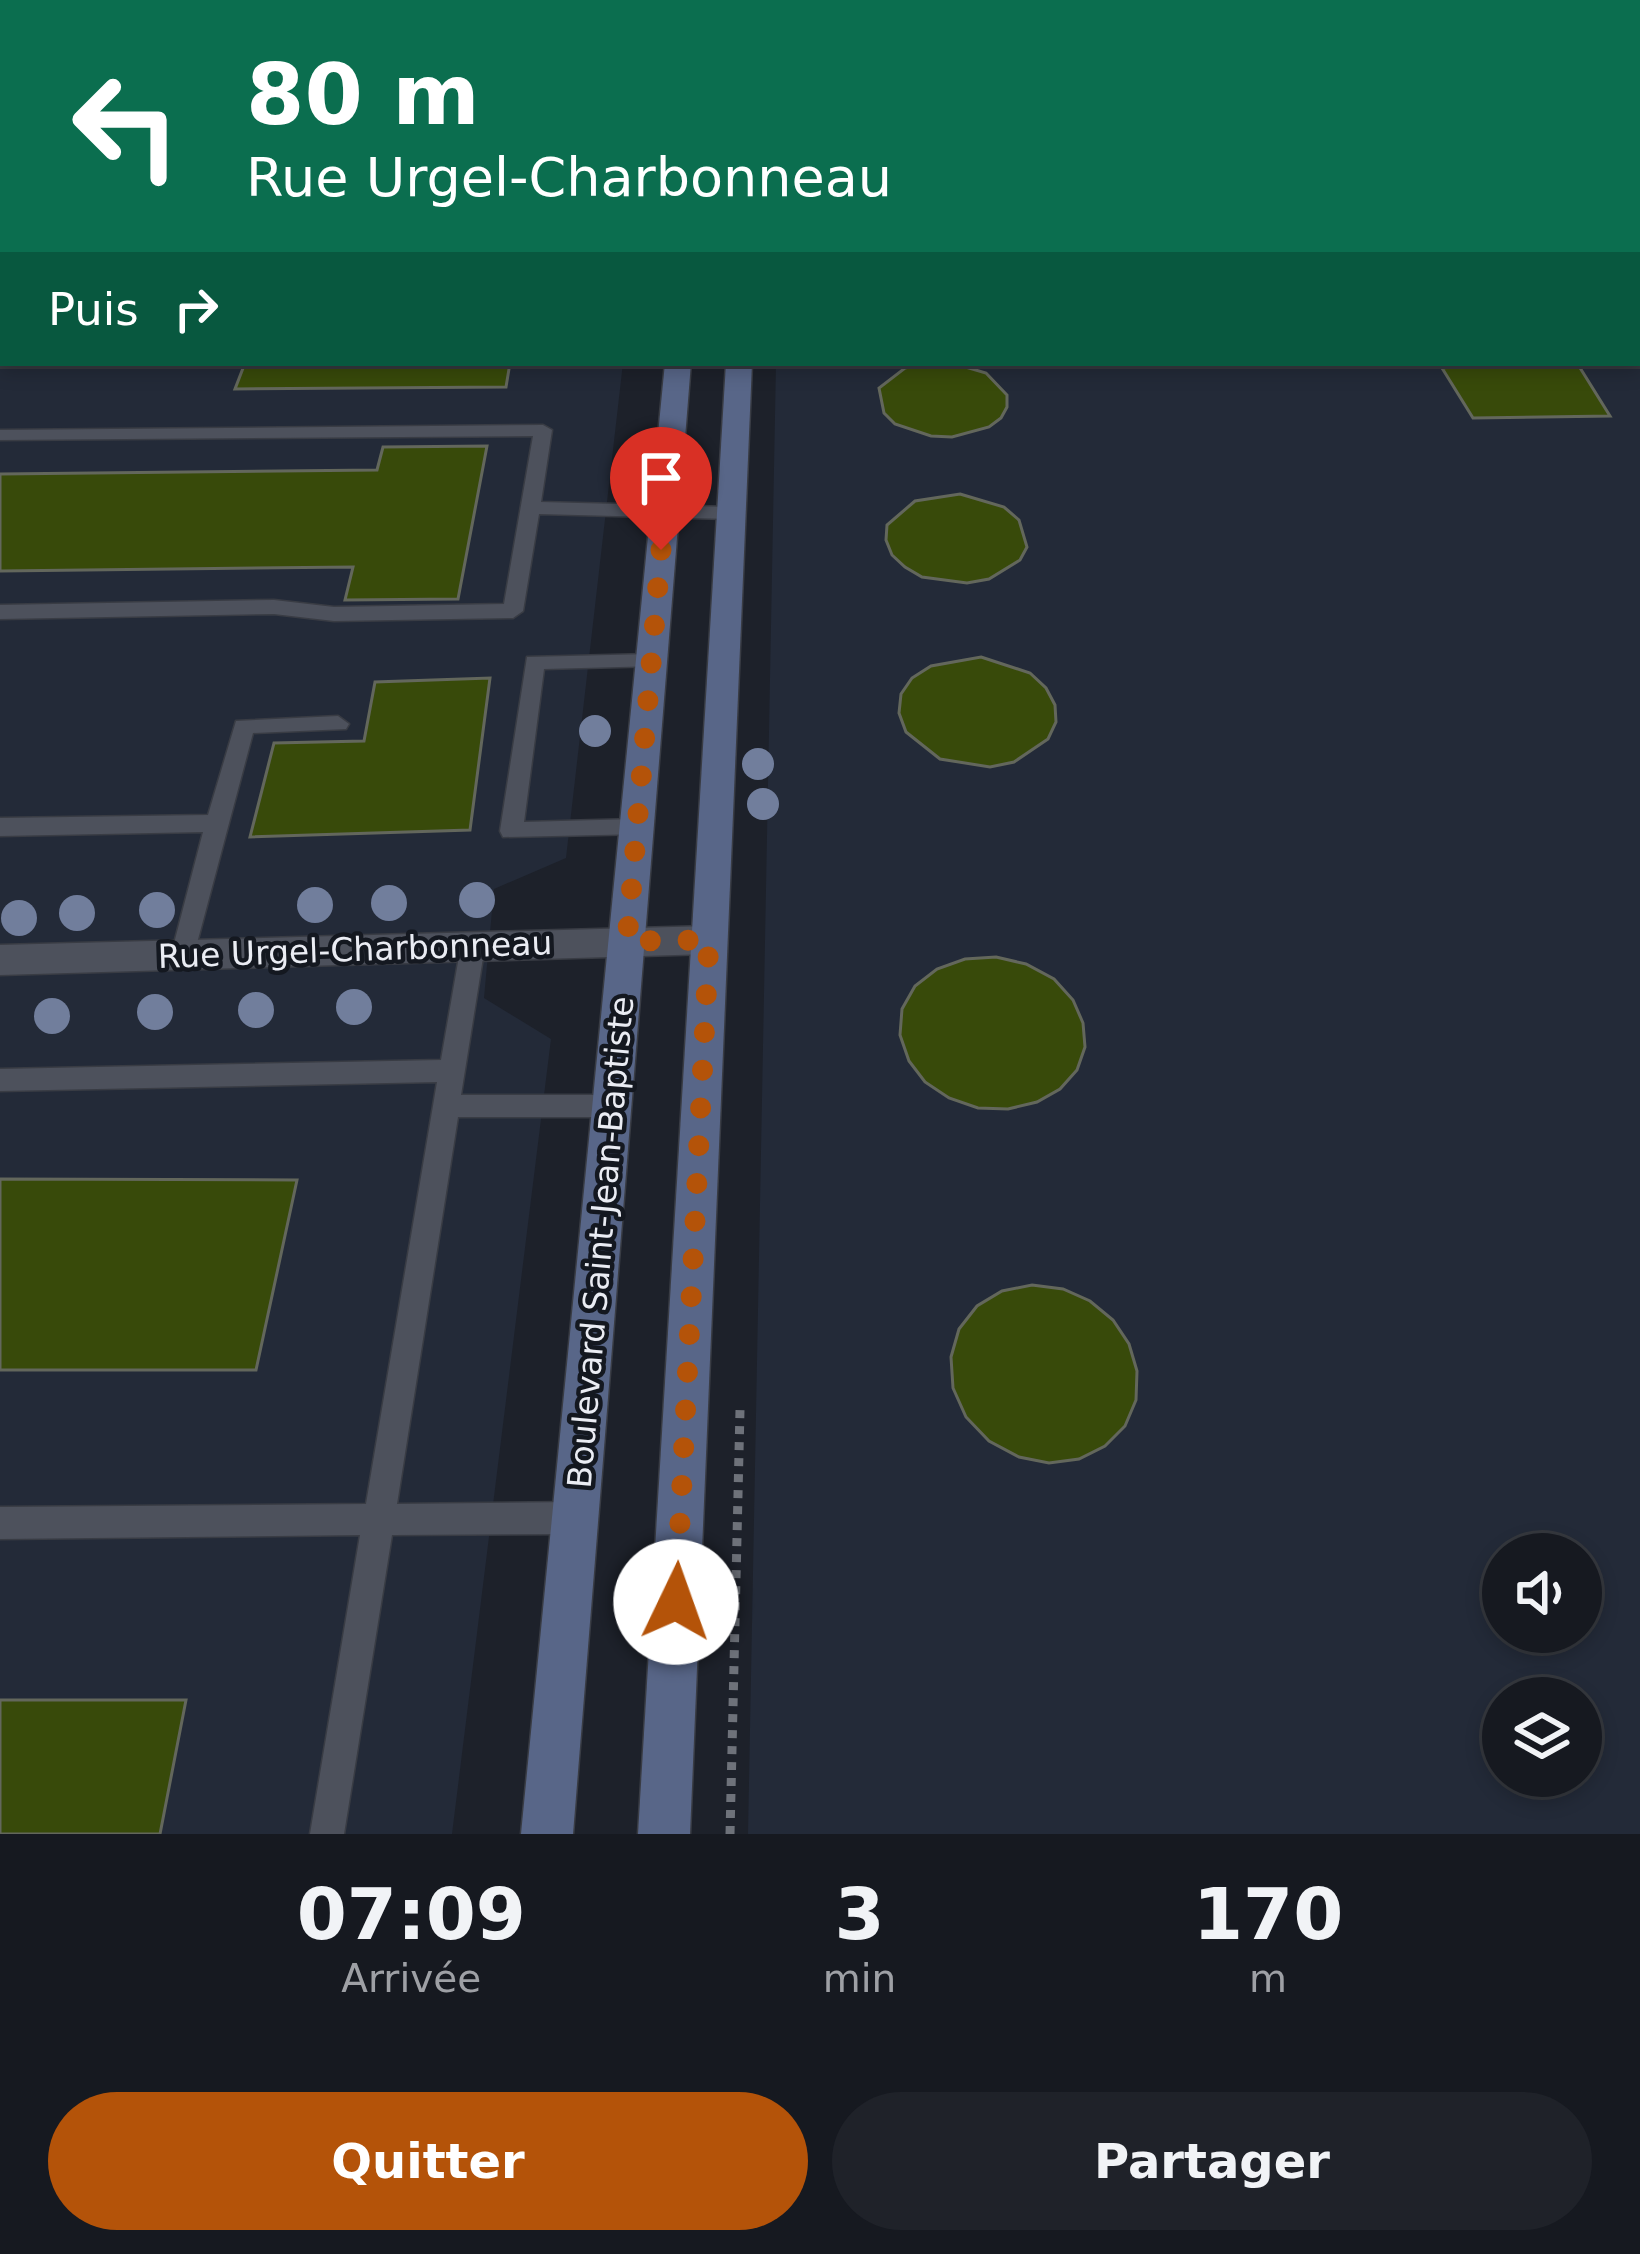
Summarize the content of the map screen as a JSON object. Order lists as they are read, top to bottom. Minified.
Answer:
{"streets":{"main road":["Boulevard Saint-Jean-Baptiste"],"street":["Rue Urgel-Charbonneau"]},"crossings":[["Rue Urgel-Charbonneau","Boulevard Saint-Jean-Baptiste"]],"page":{"turn":["80 m","Rue Urgel-Charbonneau"],"then":"Puis","eta":["07:09","Arrivée","3","min","170","m"],"buttons":["Quitter","Partager"]}}
